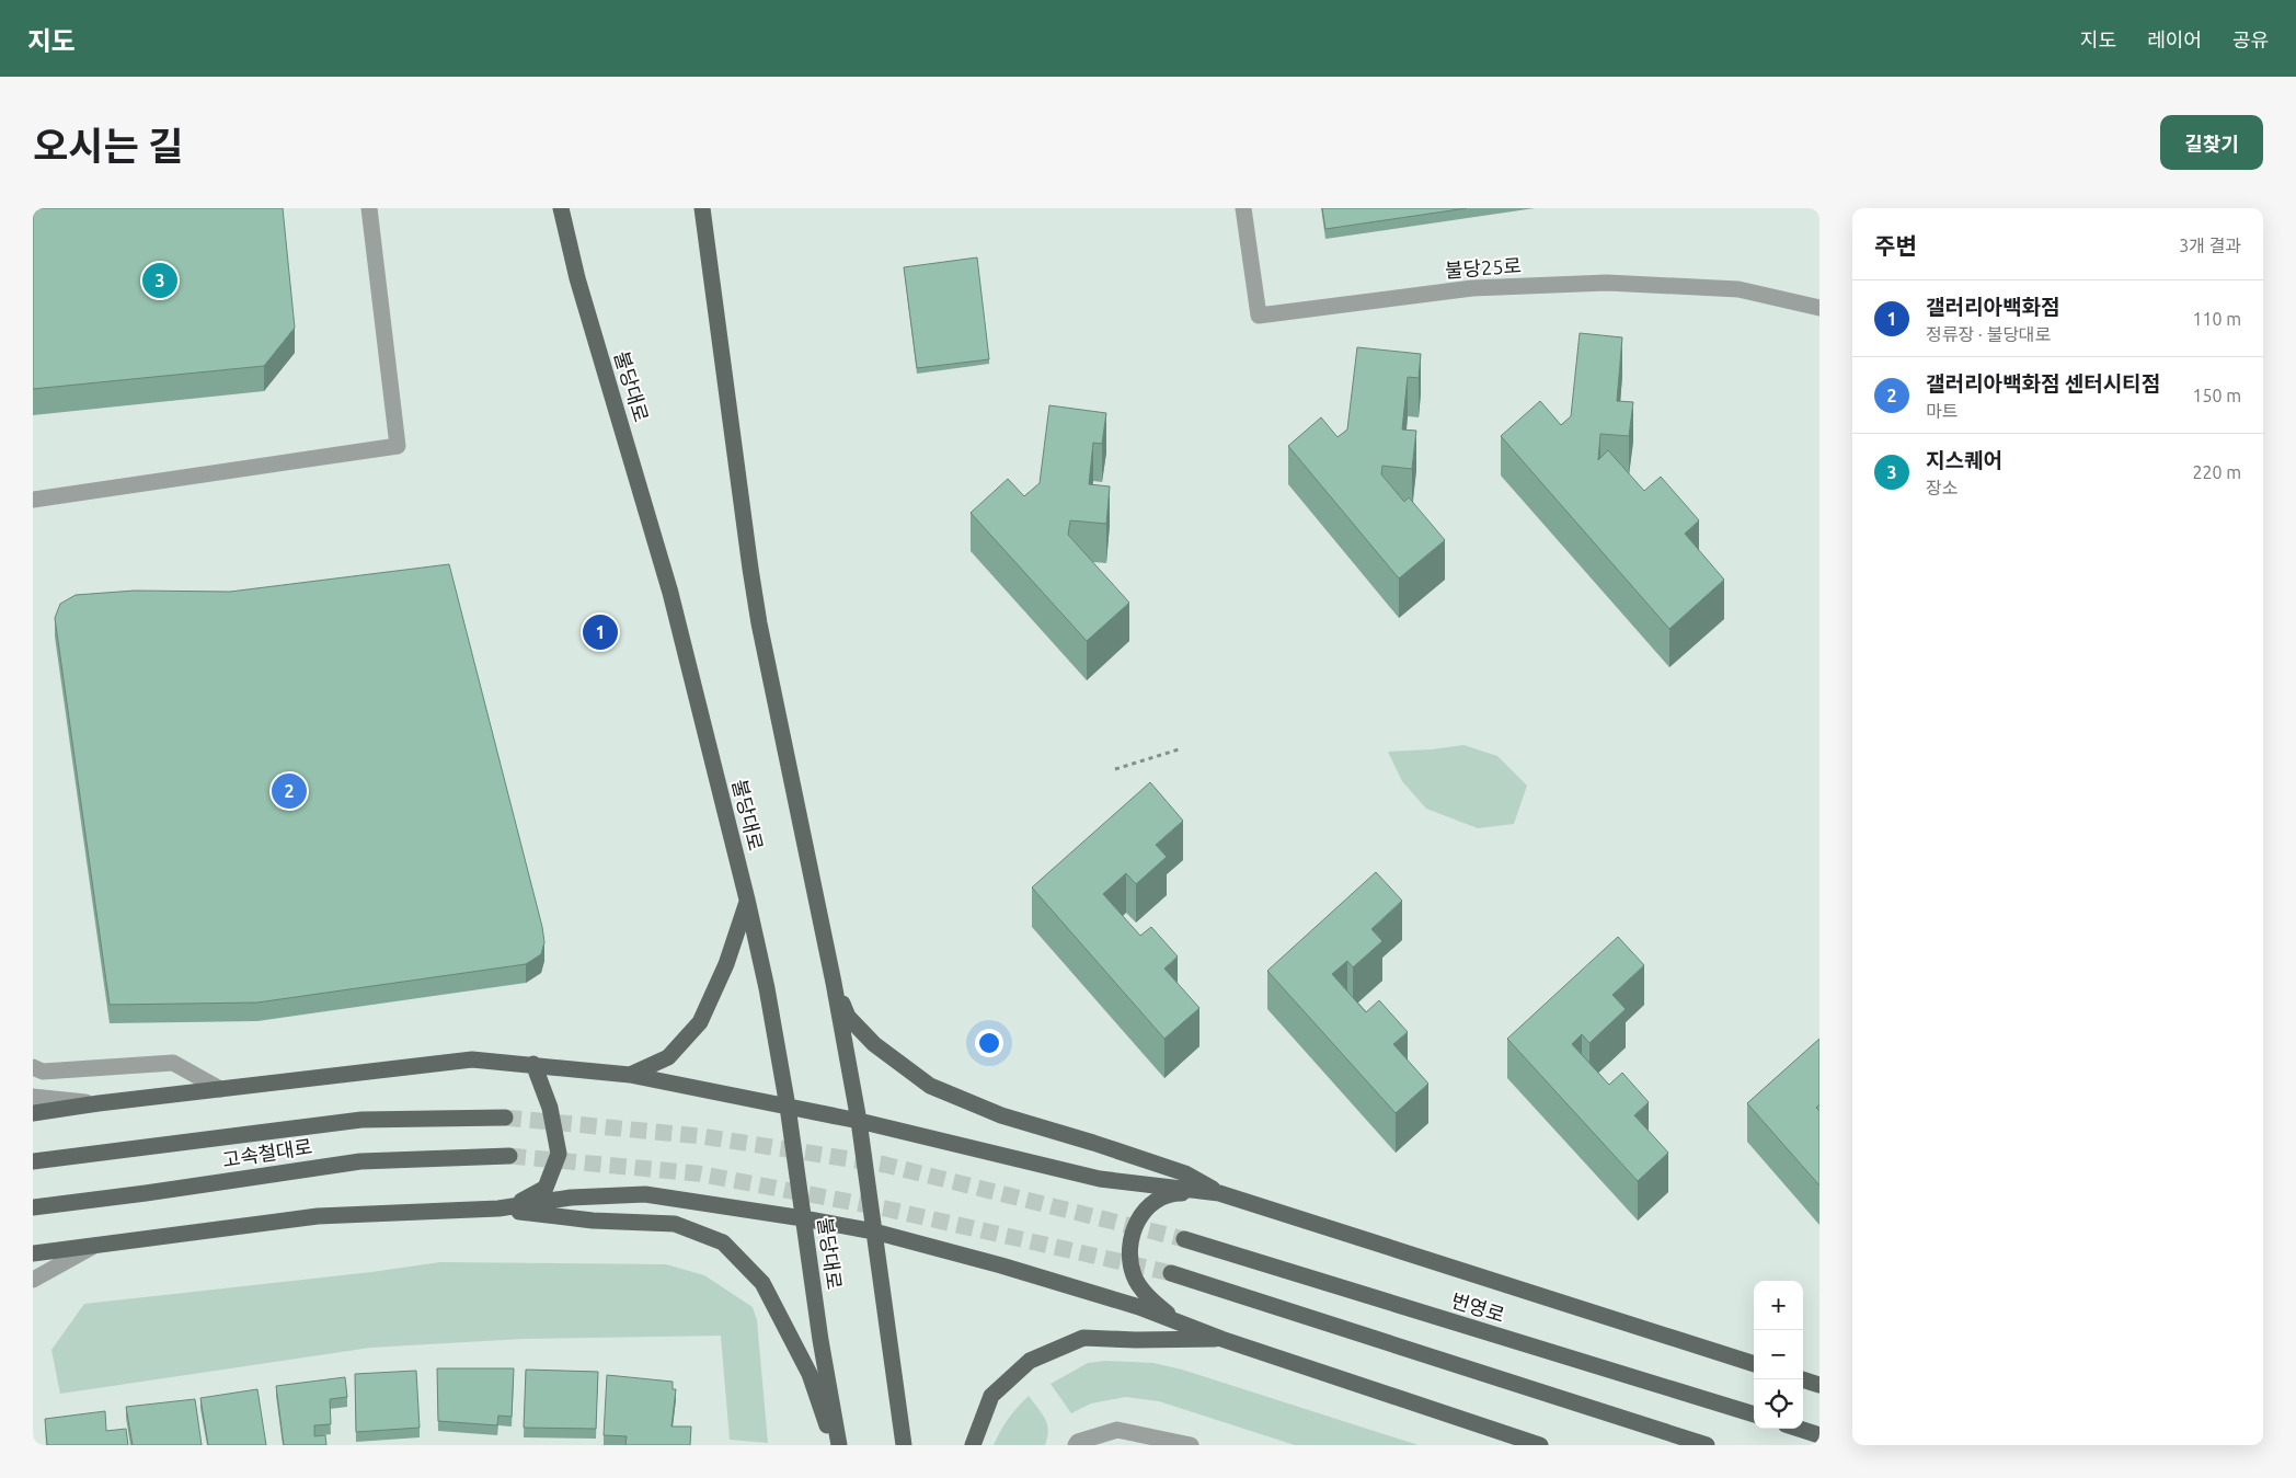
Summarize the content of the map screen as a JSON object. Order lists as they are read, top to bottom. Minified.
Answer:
{"streets":{"main road":["불당대로","고속철대로","번영로"],"street":["불당25로"]},"page":{"header":"지도","nav":["지도","레이어","공유"],"title":"오시는 길","buttons":"길찾기","heading":["주변","3개 결과"],"pins":["3","1","2"],"list":[{"mark":"1","name":"갤러리아백화점","note":"정류장 · 불당대로","value":"110 m"},{"mark":"2","name":"갤러리아백화점 센터시티점","note":"마트","value":"150 m"},{"mark":"3","name":"지스퀘어","note":"장소","value":"220 m"}],"map_buttons":["+","−"]}}
